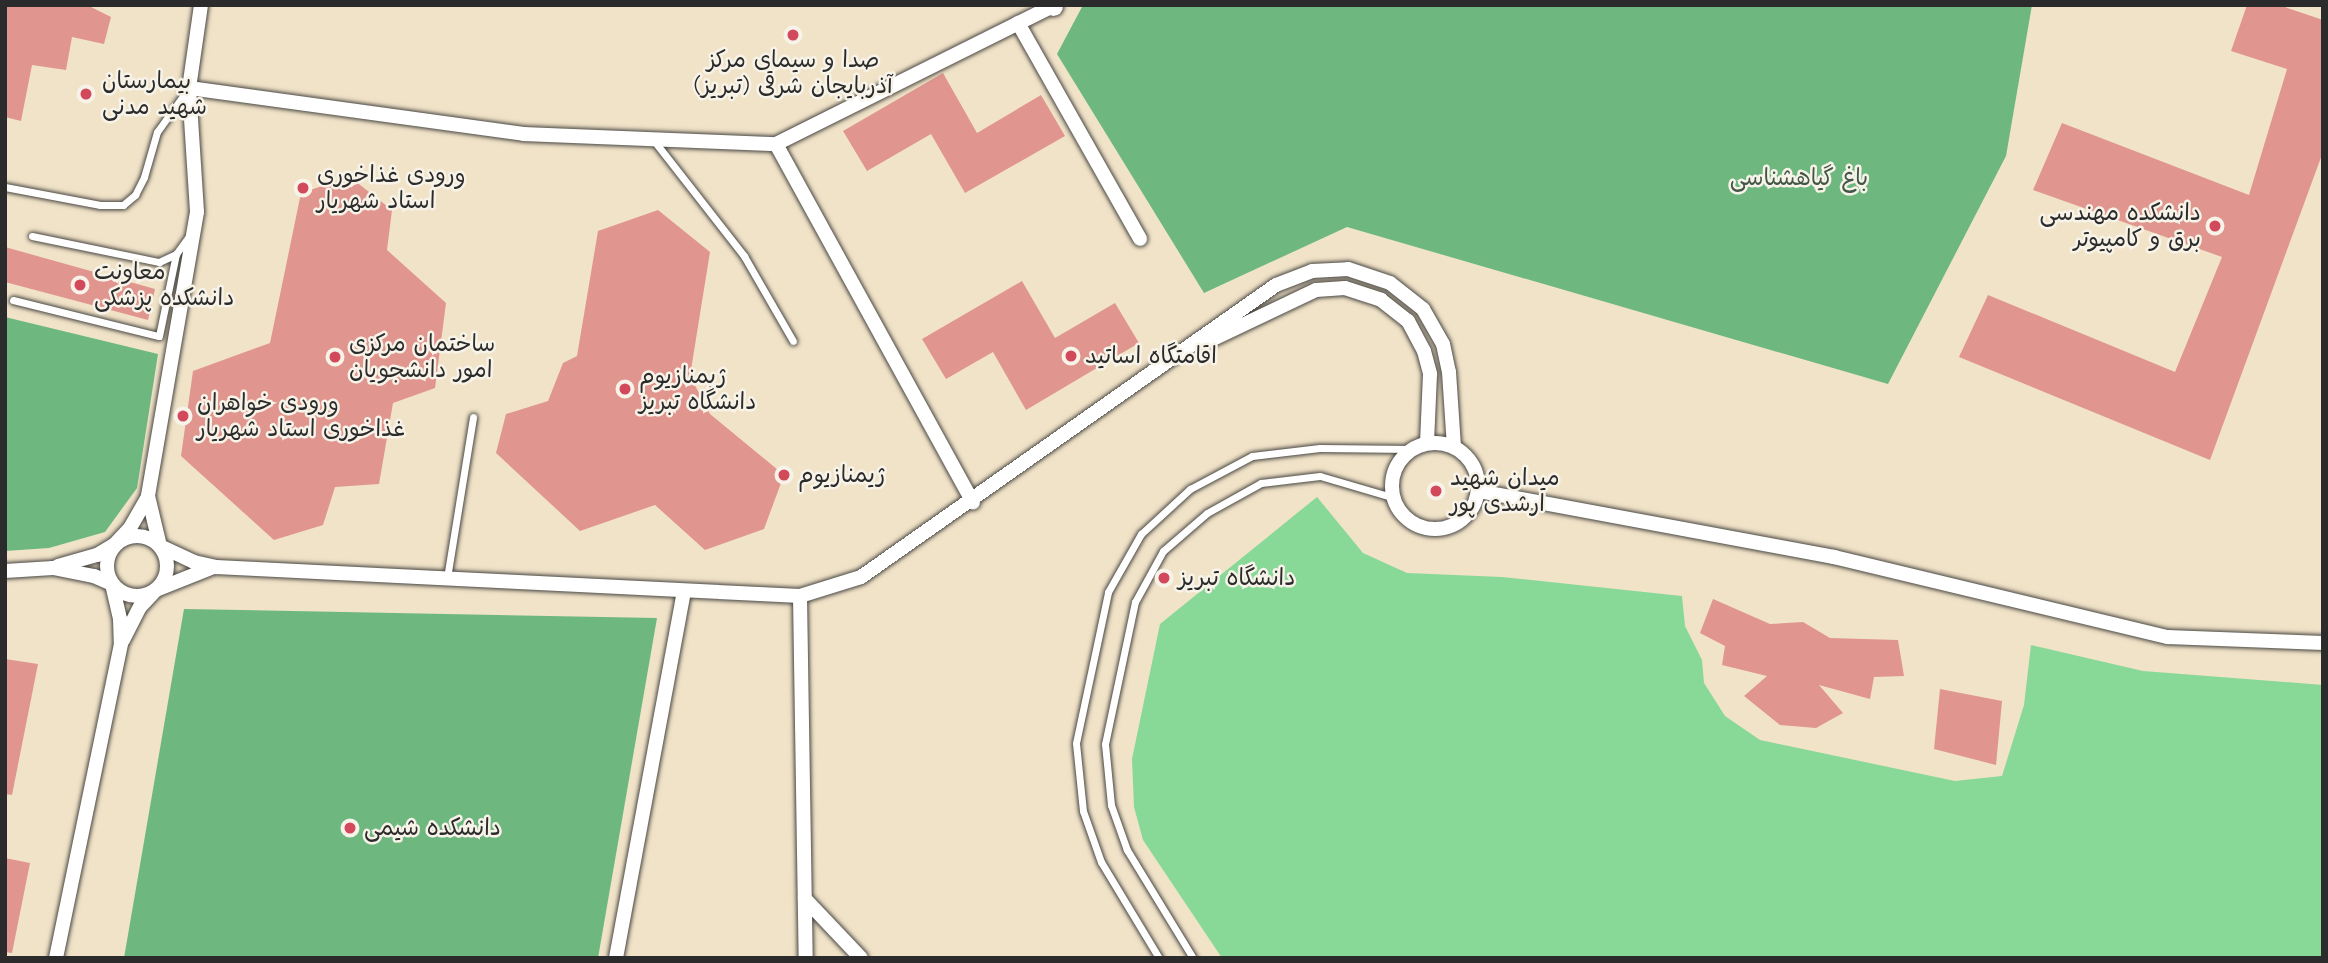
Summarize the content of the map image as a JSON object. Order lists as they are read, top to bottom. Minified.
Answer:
{"parks":["باغ گیاهشناسی"],"places":["صدا و سیمای مرکز آذربایجان شرقی (تبریز)","بیمارستان شهید مدنی","ورودی غذاخوری استاد شهریار","دانشکده مهندسی برق و کامپیوتر","معاونت دانشکده پزشکی","اقامتگاه اساتید","ساختمان مرکزی امور دانشجویان","ژیمنازیوم دانشگاه تبریز","ورودی خواهران غذاخوری استاد شهریار","ژیمنازیوم","میدان شهید ارشدی پور","دانشگاه تبریز","دانشکده شیمی"]}
